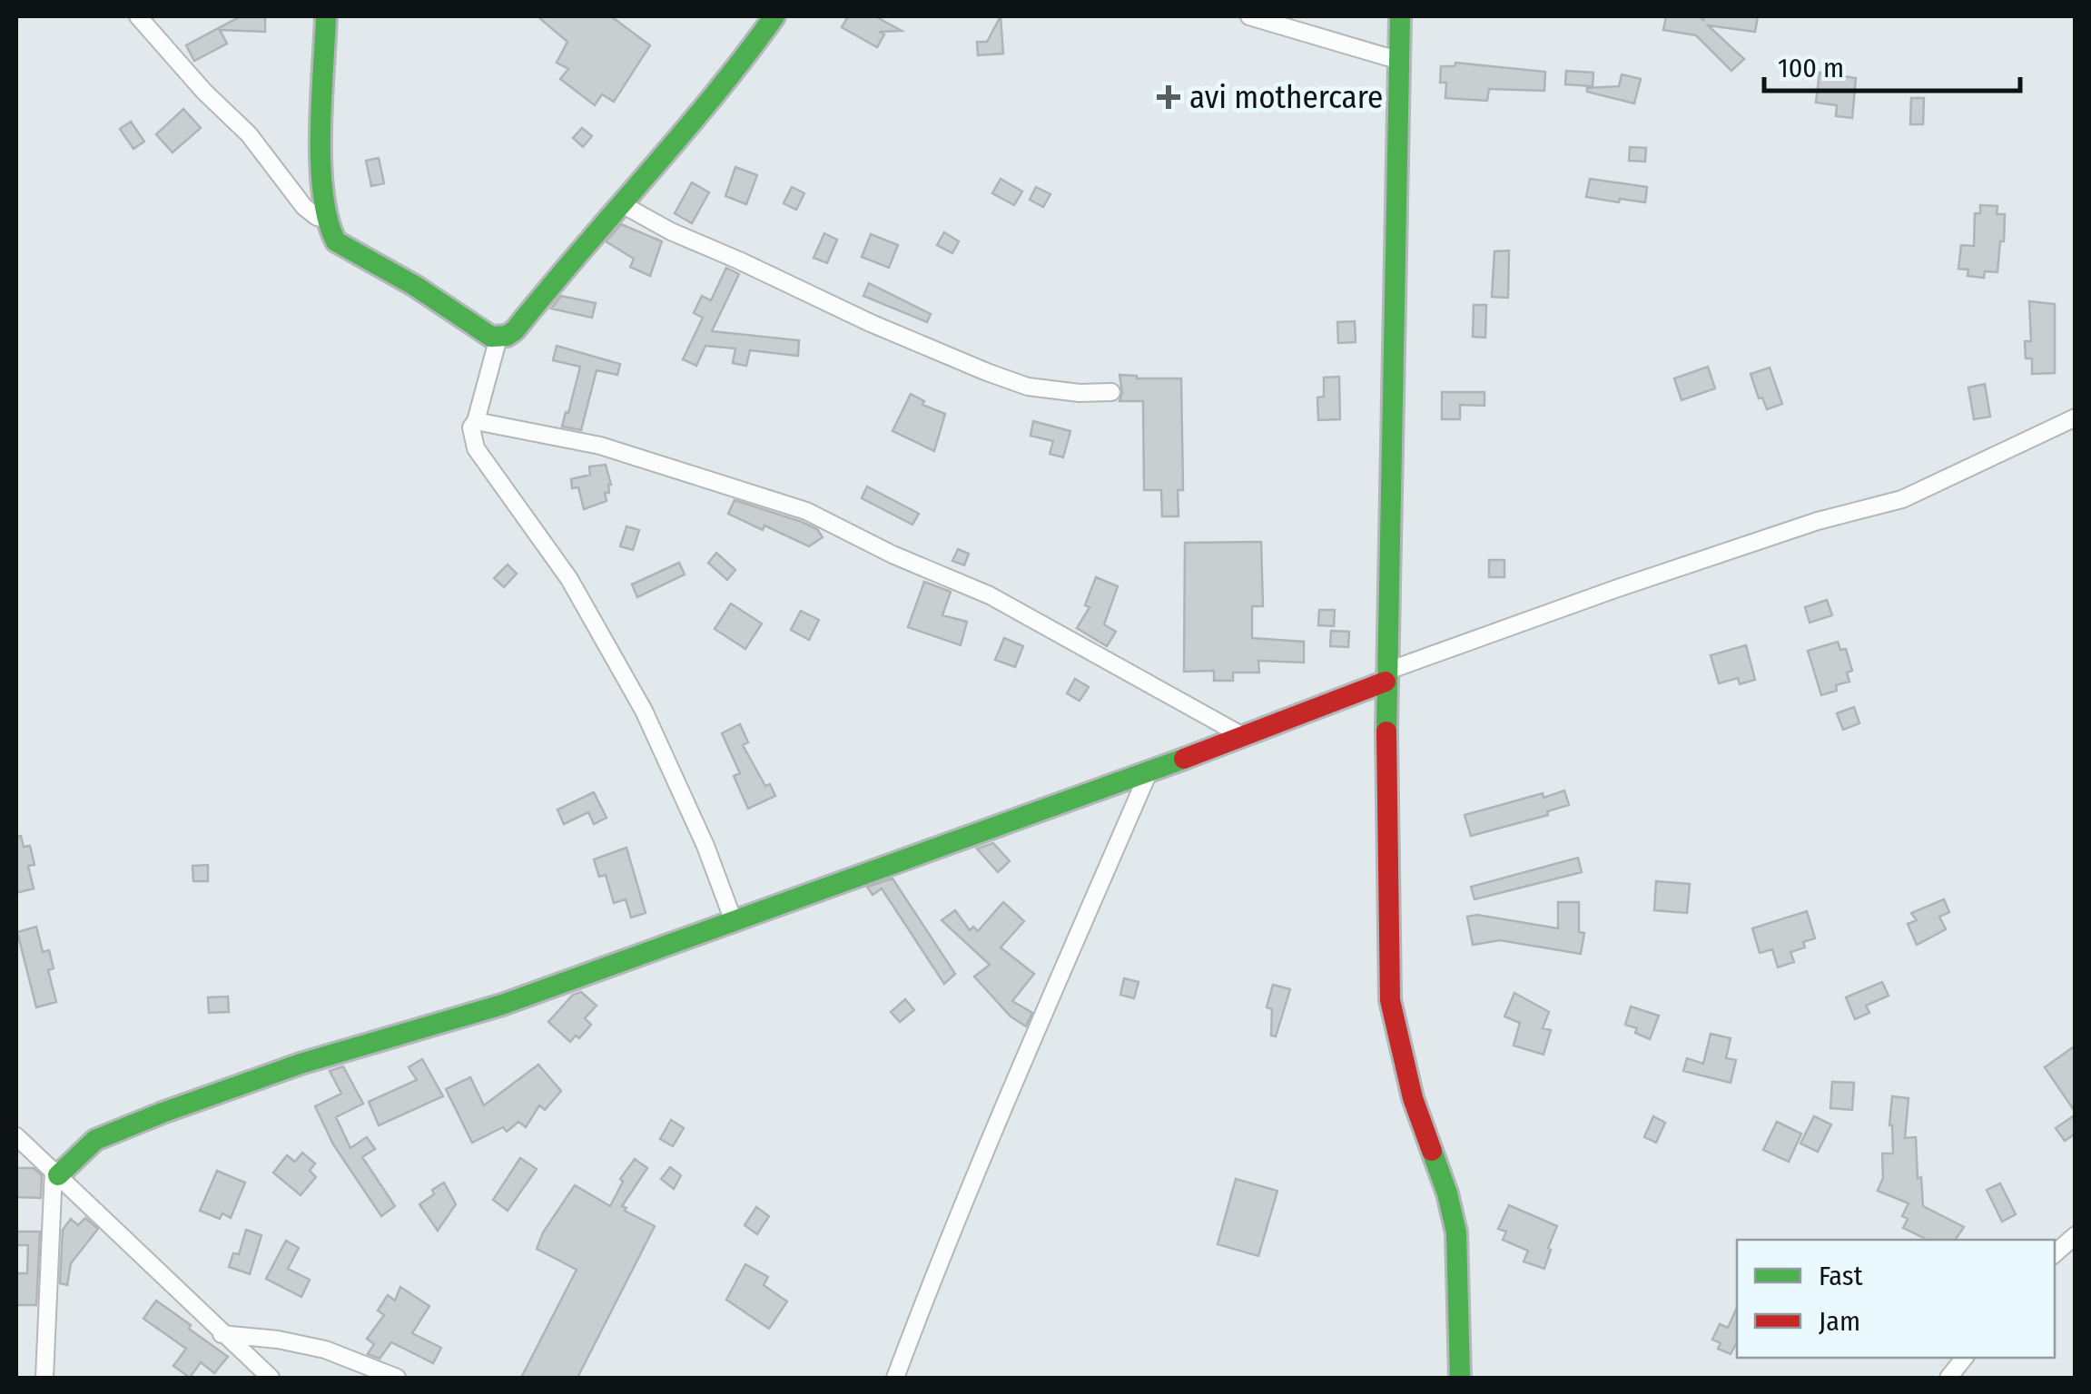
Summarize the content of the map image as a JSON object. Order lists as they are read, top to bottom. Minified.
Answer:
{"places":{"health":["avi mothercare"]},"legend":["Fast","Jam"],"scale_bar":"100 m"}
